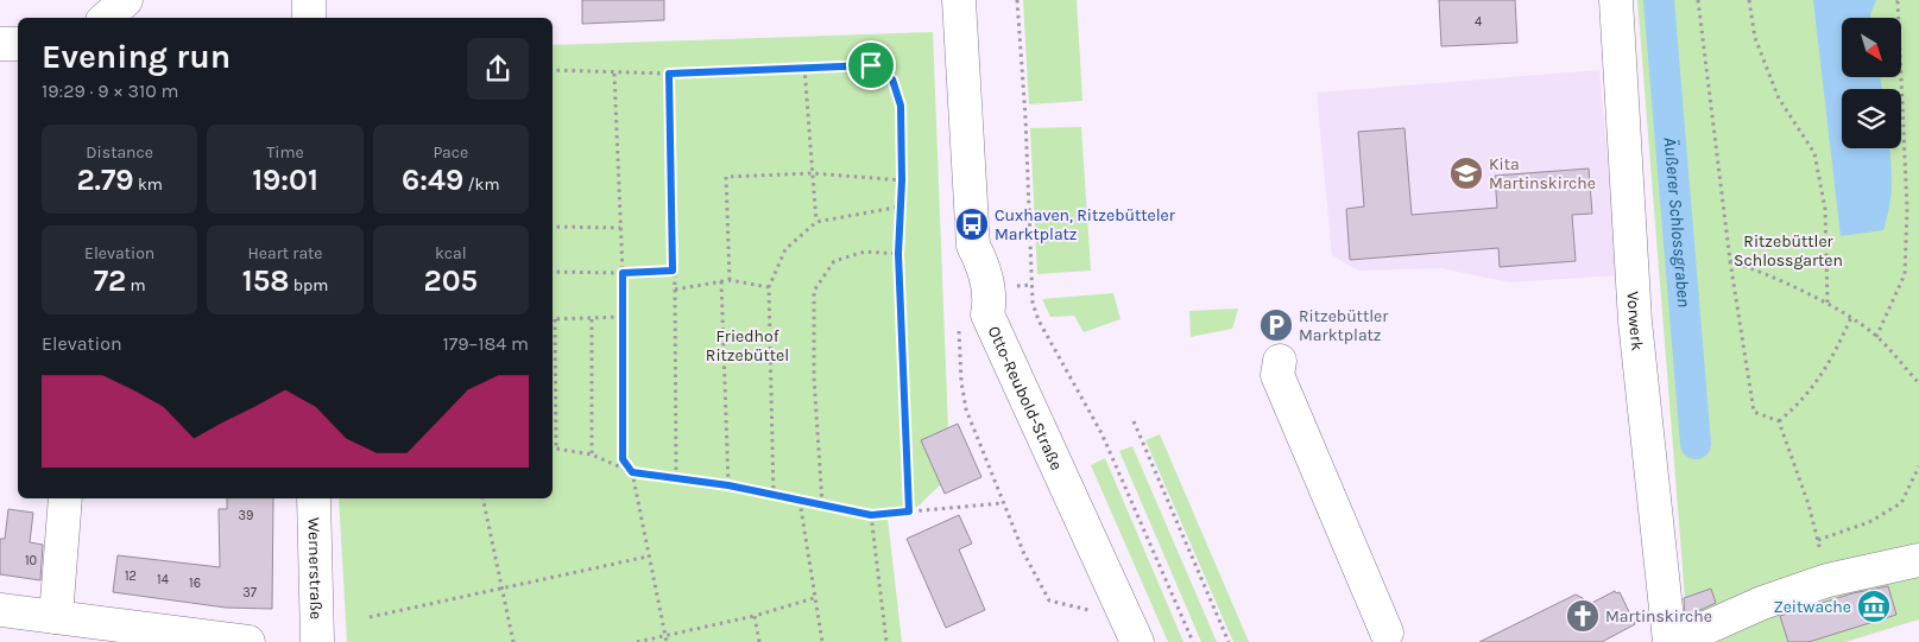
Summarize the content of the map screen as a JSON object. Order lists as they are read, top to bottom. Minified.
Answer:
{"streets":{"street":["Vorwerk","Otto-Reubold-Straße","Wernerstraße"]},"water":["Äußerer Schlossgraben"],"parks":["Ritzebüttler Schlossgarten","Friedhof Ritzebüttel"],"places":{"school or university":["Kita Martinskirche"],"bus stop":["Cuxhaven, Ritzebütteler Marktplatz"],"parking":["Ritzebüttler Marktplatz"],"museum":["Zeitwache"],"church":["Martinskirche"]},"house_numbers":["4","39","10","12","14","16","37"],"north":"bottom right","page":{"heading":["Evening run","19:29 · 9 × 310 m"],"stats":[["Distance","2.79 km"],["Time","19:01"],["Pace","6:49 /km"],["Elevation","72 m"],["Heart rate","158 bpm"],["kcal","205"]],"chart":["Elevation","179–184 m"]}}
